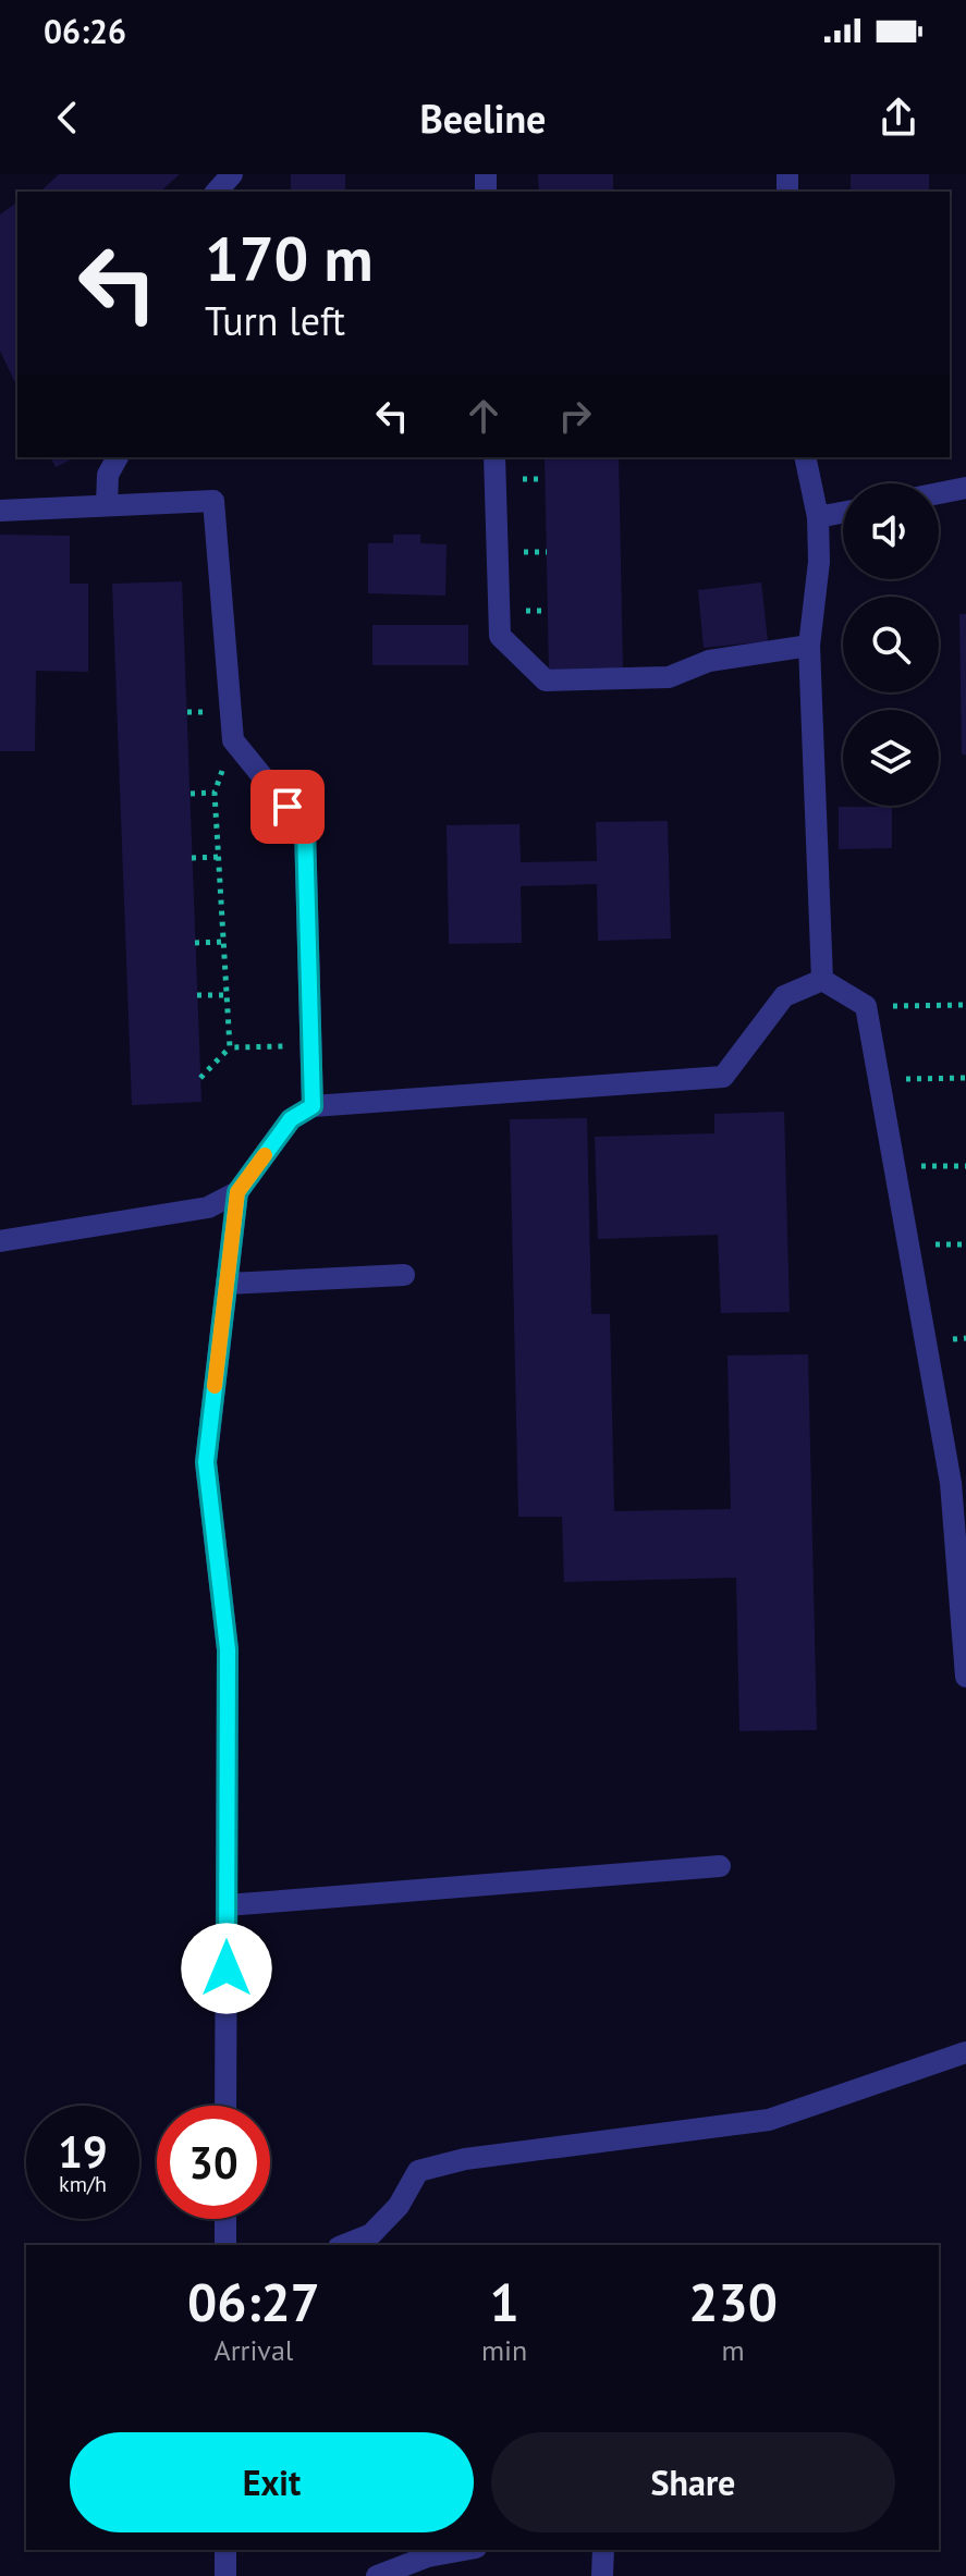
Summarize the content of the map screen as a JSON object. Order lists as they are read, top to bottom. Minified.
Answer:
{"page":{"status":"06:26","header":"Beeline","turn":["170 m","Turn left"],"speed":"19 km/h","limit":"30","eta":["06:27","Arrival","1","min","230","m"],"buttons":["Exit","Share"]}}
